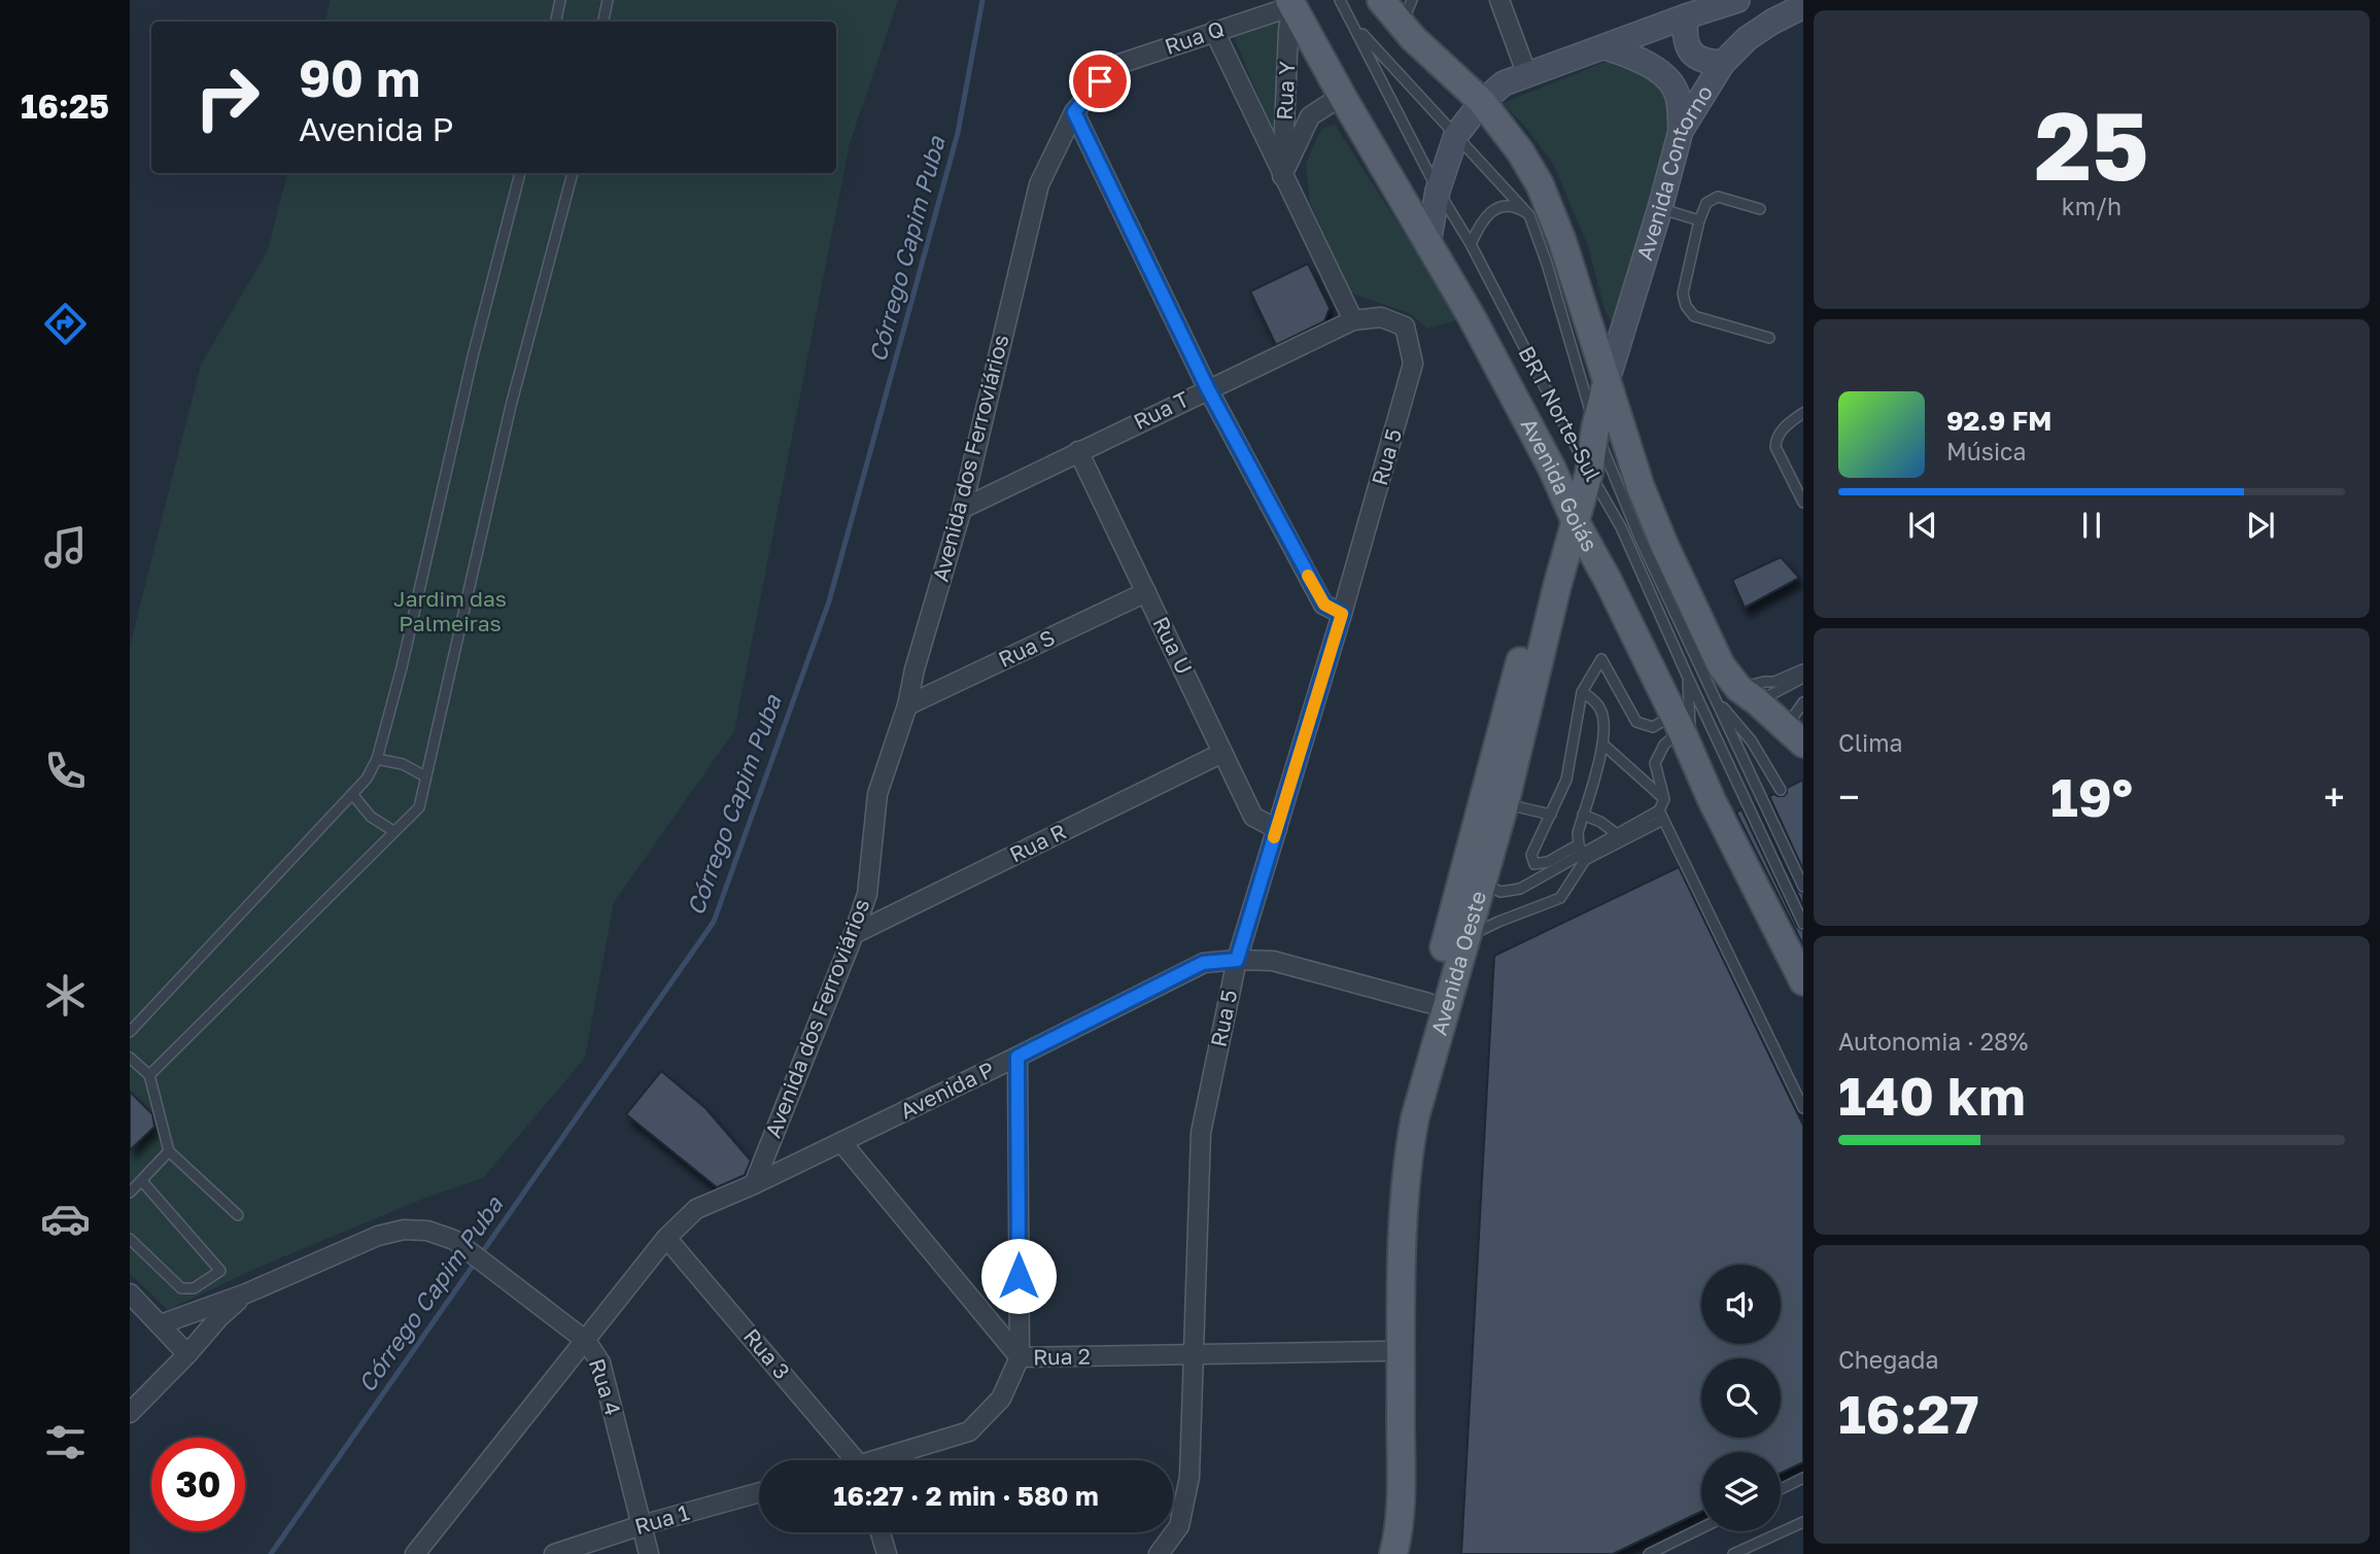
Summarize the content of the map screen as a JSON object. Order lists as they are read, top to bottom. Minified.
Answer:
{"streets":{"main road":["Avenida Contorno","Avenida Goiás","Avenida Oeste"],"street":["Rua Q","Rua Y","Rua T","Rua 5","Avenida dos Ferroviários","Rua U","Rua S","Rua R","Avenida P","Rua 3","Rua 2","Rua 4","Rua 1"],"lane":["BRT Norte-Sul"]},"crossings":[["Rua Q","Rua Y"],["Rua Q","Avenida dos Ferroviários"],["Rua Q","Avenida Goiás"],["Rua Y","Rua T"],["Rua Y","Avenida Goiás"],["Avenida Contorno","Avenida Oeste"],["Rua T","Rua 5"],["Rua T","Avenida dos Ferroviários"],["Rua T","Rua U"],["BRT Norte-Sul","Avenida Oeste"],["Rua 5","Rua U"],["Rua 5","Avenida P"],["Rua 5","Rua 2"],["Avenida dos Ferroviários","Rua S"],["Avenida dos Ferroviários","Rua R"],["Avenida dos Ferroviários","Avenida P"],["Avenida Goiás","Avenida Oeste"],["Rua U","Rua S"],["Rua U","Rua R"],["Avenida Oeste","Avenida P"],["Avenida Oeste","Rua 2"],["Avenida P","Rua 2"],["Rua 4","Rua 1"]],"water":["Córrego Capim Puba"],"parks":["Jardim das Palmeiras"],"page":{"tabs":"16:25","tile":[["25","km/h"],"Clima",["Autonomia · 28%","140 km"],["Chegada","16:27"]],"turn":["90 m","Avenida P"],"song":["92.9 FM","Música"],"heat":["−","19°","+"],"limit":"30","trip":"16:27 · 2 min · 580 m"}}
